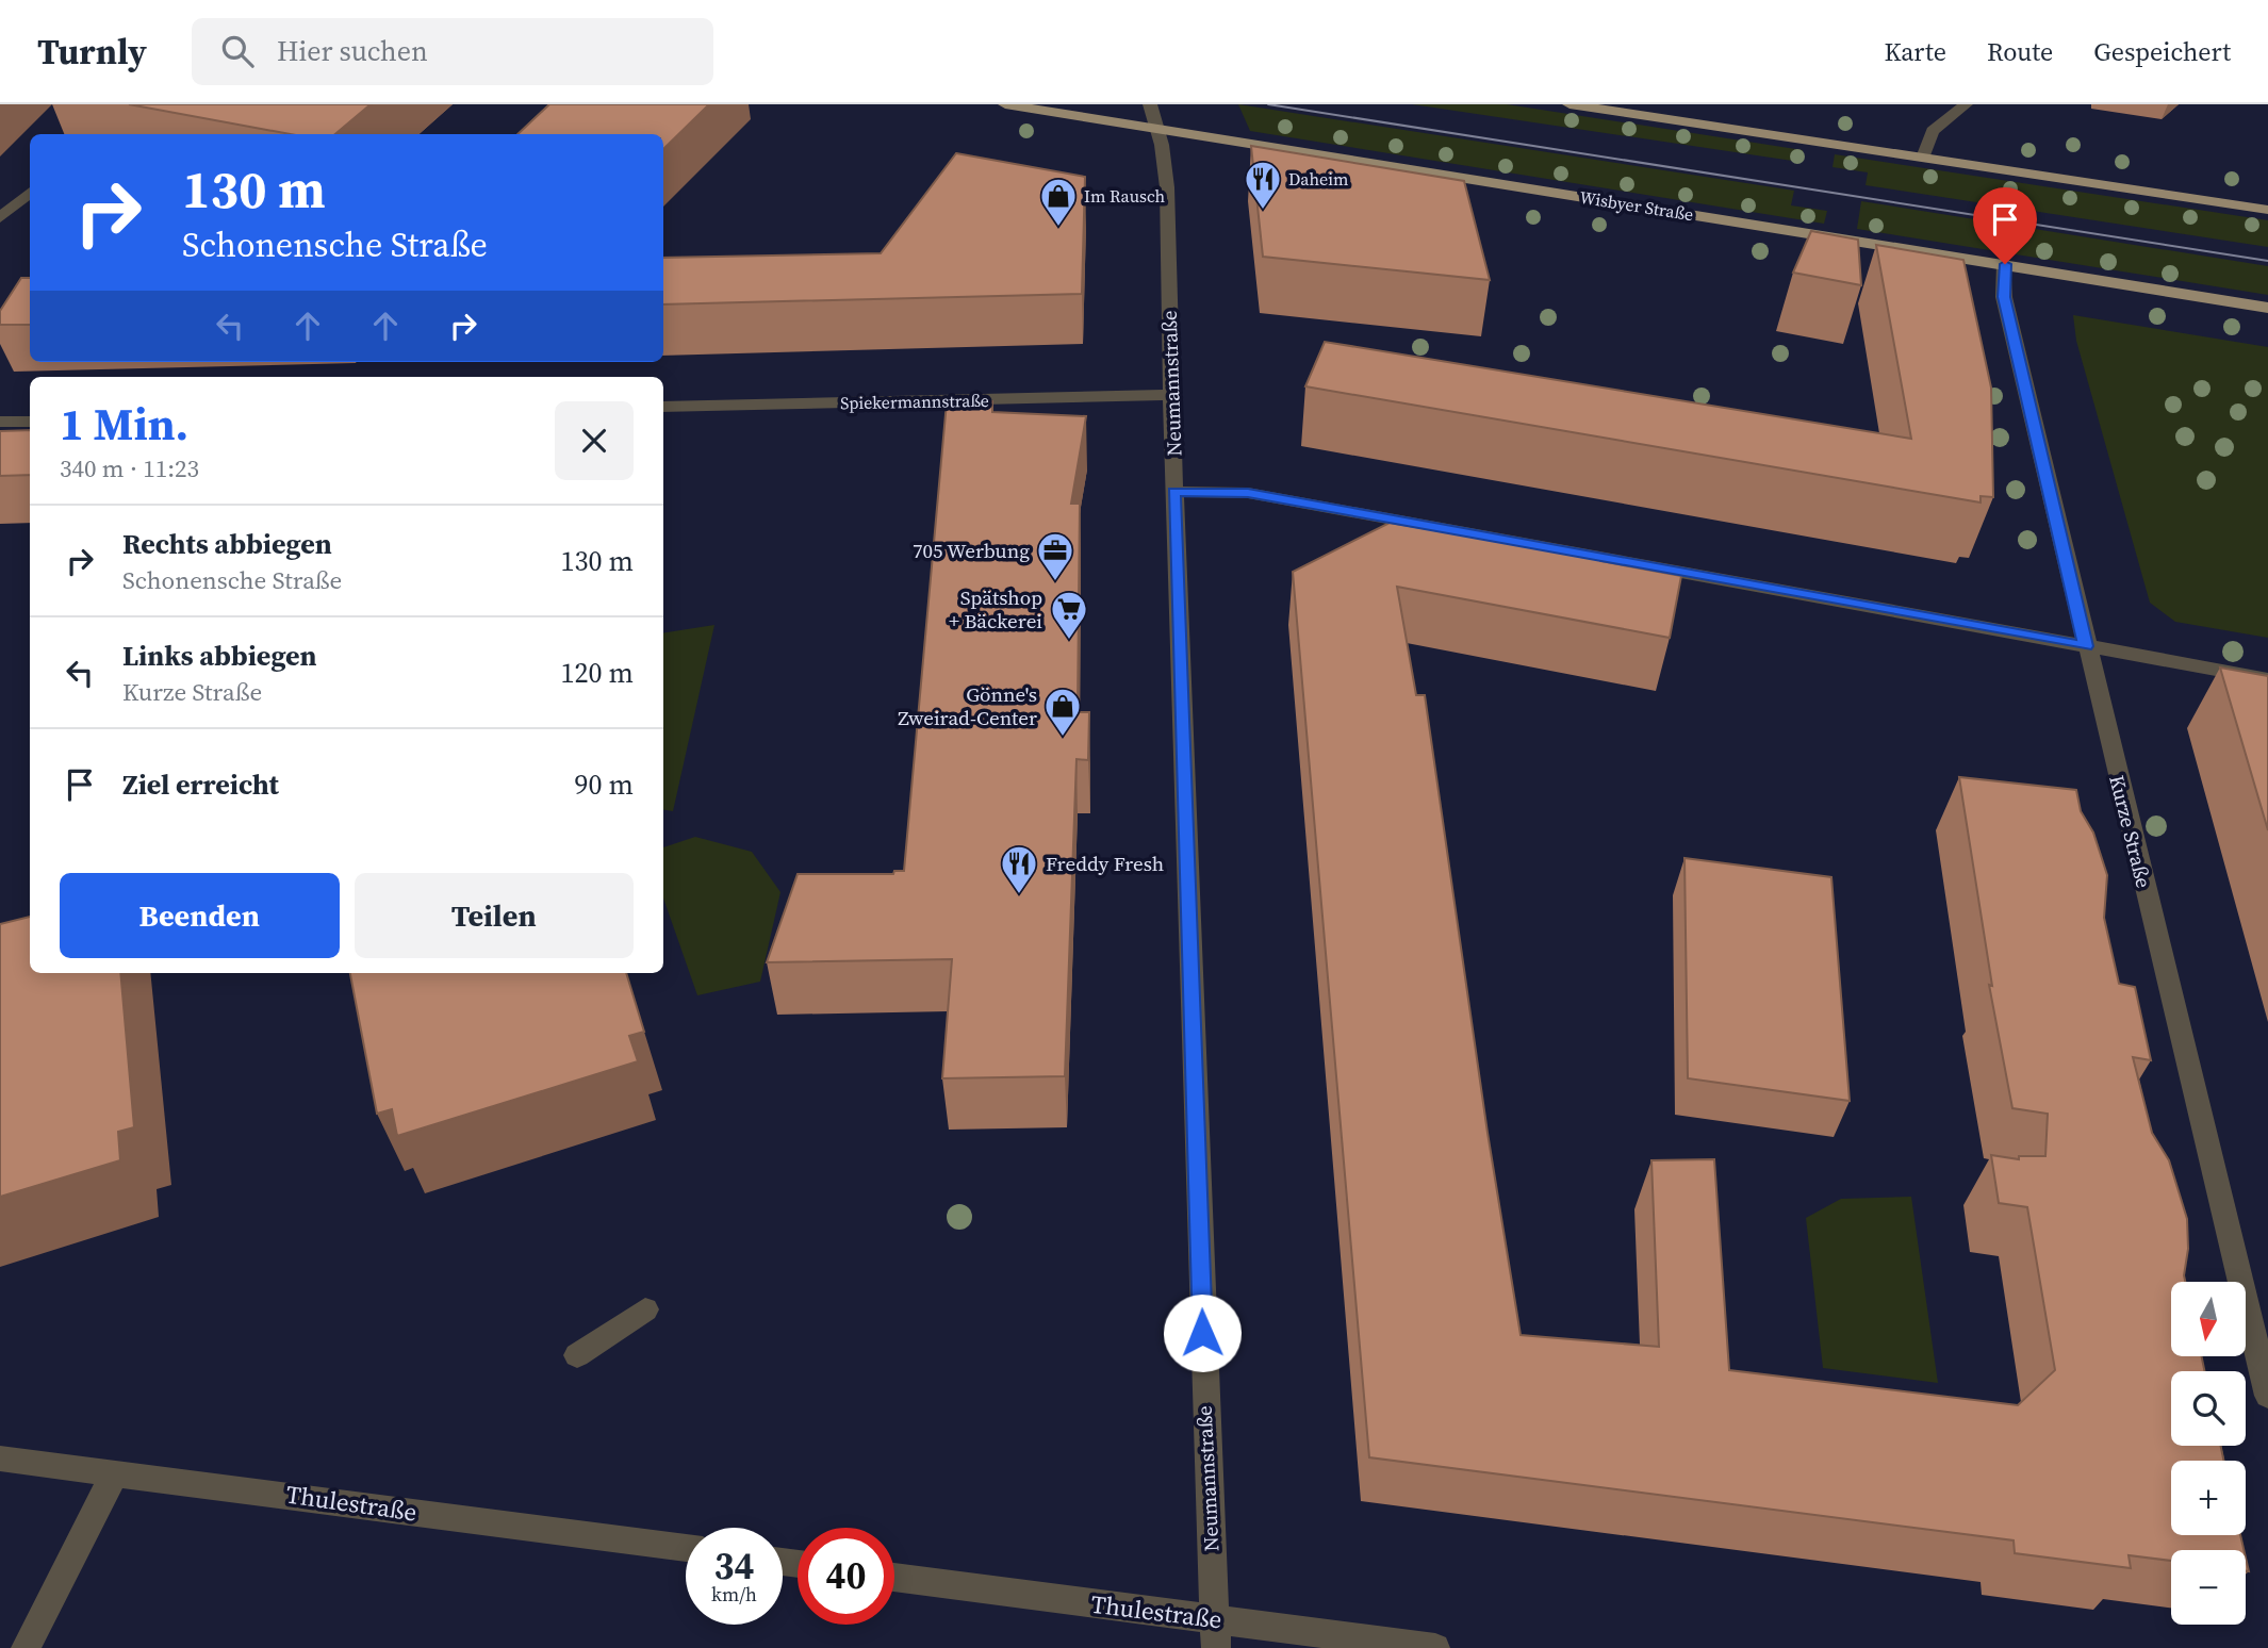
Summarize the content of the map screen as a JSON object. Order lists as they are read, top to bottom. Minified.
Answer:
{"streets":{"main road":["Wisbyer Straße"],"street":["Neumannstraße","Spiekermannstraße","Kurze Straße","Thulestraße"]},"crossings":[["Wisbyer Straße","Neumannstraße"],["Wisbyer Straße","Kurze Straße"],["Neumannstraße","Spiekermannstraße"],["Neumannstraße","Thulestraße"]],"places":{"restaurant":["Daheim","Freddy Fresh"],"shop":["Im Rausch","Gönne's Zweirad-Center"],"office":["705 Werbung"],"supermarket":["Spätshop + Bäckerei"]},"north":"bottom","page":{"header":"Turnly","search":"Hier suchen","nav":["Karte","Route","Gespeichert"],"turn":["130 m","Schonensche Straße"],"heading":["1 Min.","340 m · 11:23"],"list":[{"name":"Rechts abbiegen","note":"Schonensche Straße","value":"130 m"},{"name":"Links abbiegen","note":"Kurze Straße","value":"120 m"},{"name":"Ziel erreicht","value":"90 m"}],"buttons":["Beenden","Teilen"],"map_buttons":["+","−"],"speed":"34 km/h","limit":"40"}}
